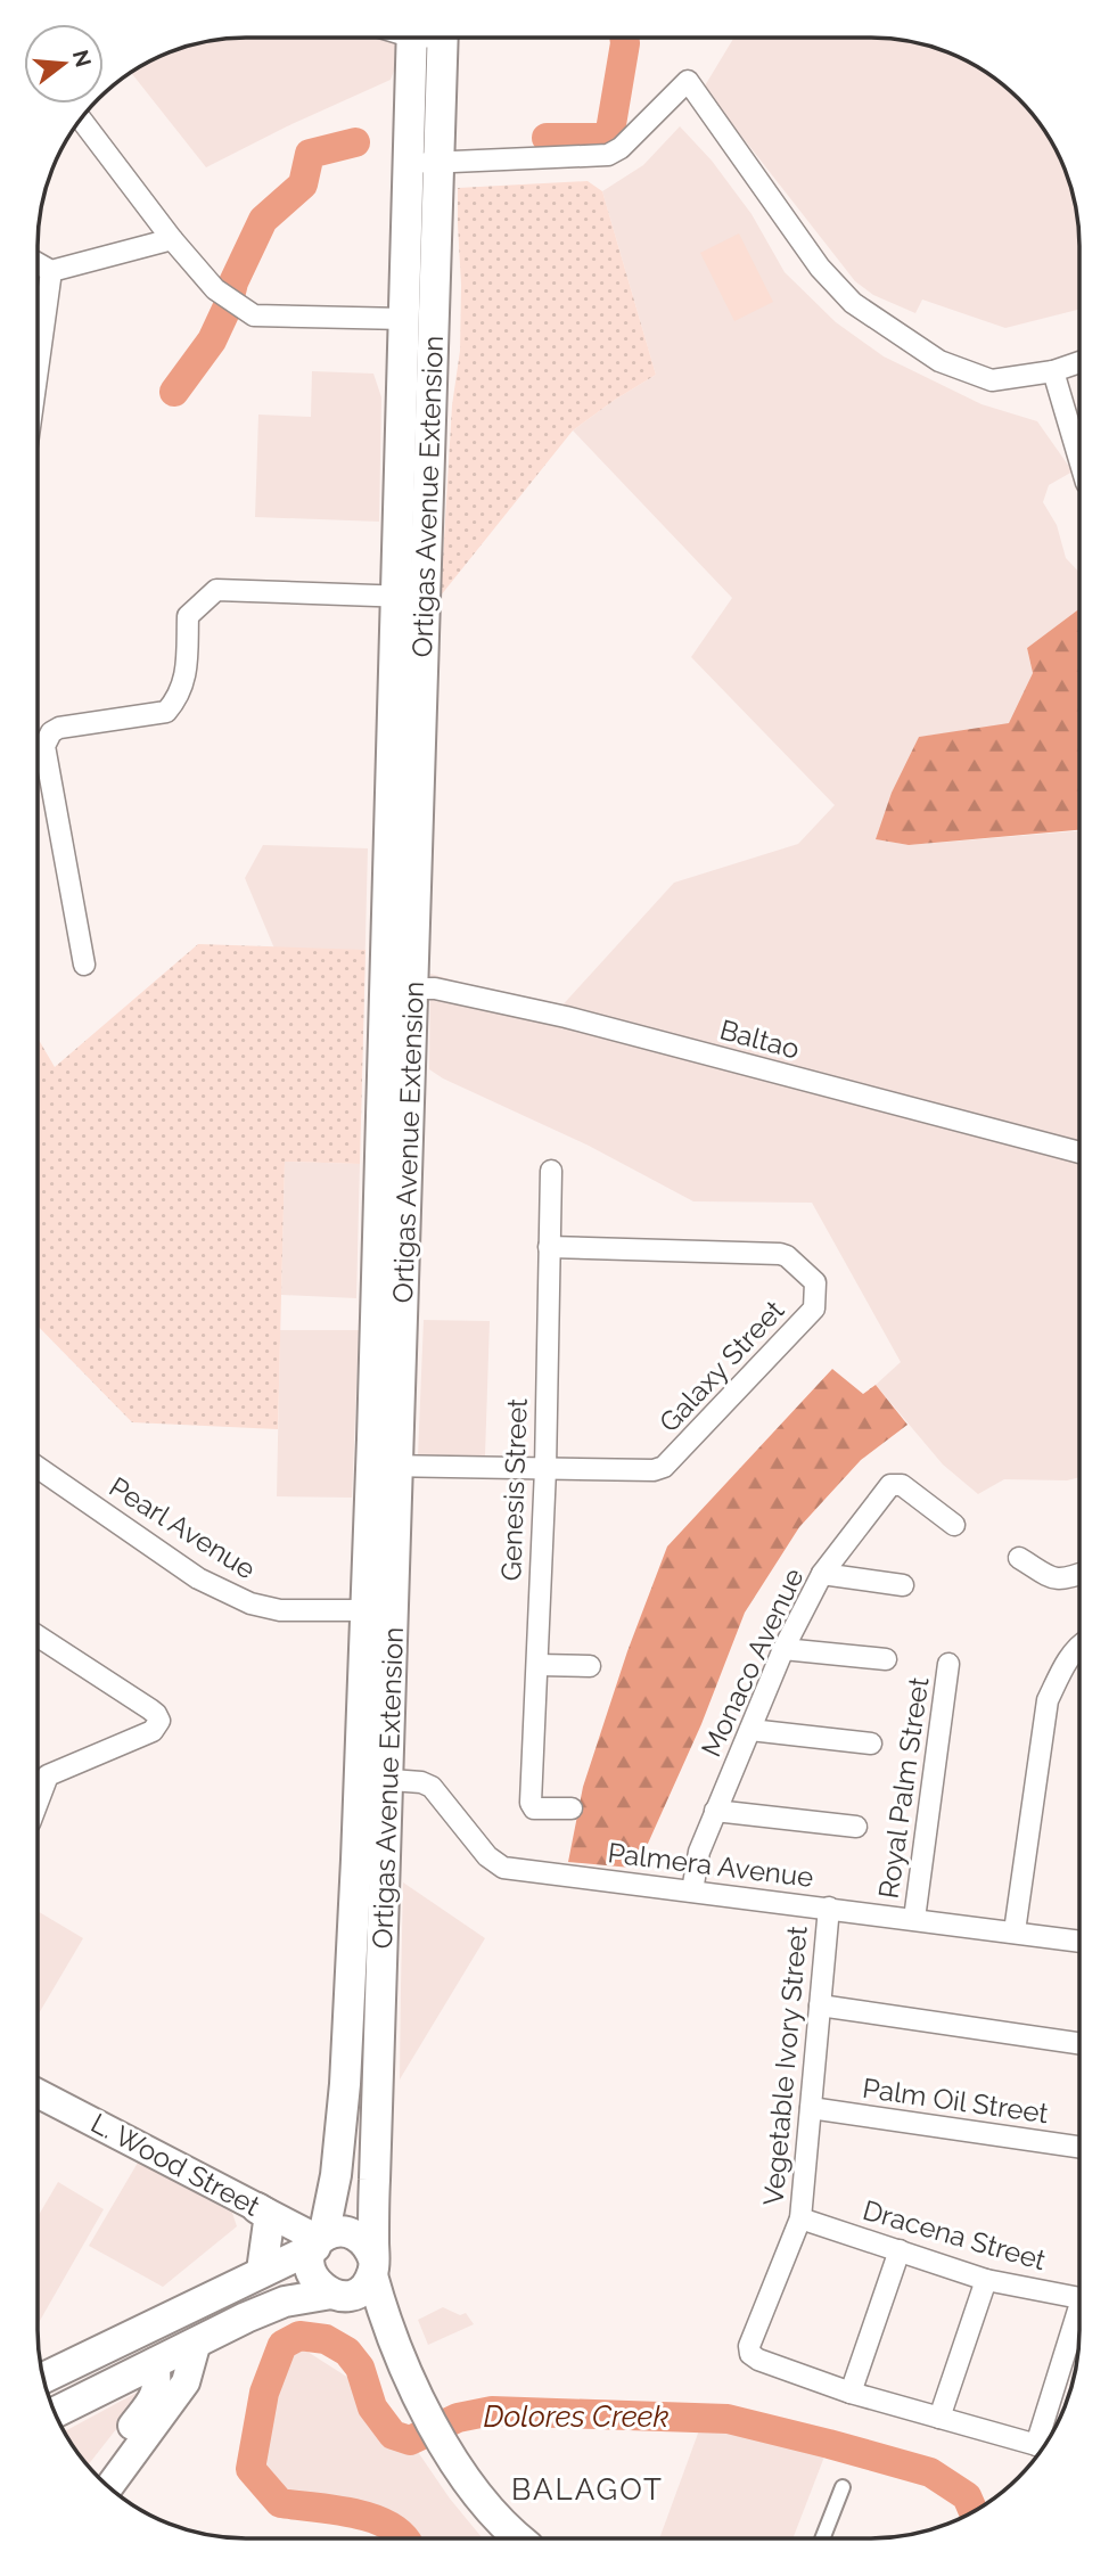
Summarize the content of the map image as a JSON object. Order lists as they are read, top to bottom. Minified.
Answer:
{"streets":{"main road":["Ortigas Avenue Extension","L. Wood Street"],"street":["Baltao","Galaxy Street","Genesis Street","Pearl Avenue","Monaco Avenue","Royal Palm Street","Palmera Avenue","Vegetable Ivory Street","Palm Oil Street","Dracena Street"]},"crossings":[["Ortigas Avenue Extension","Baltao"],["Ortigas Avenue Extension","Galaxy Street"],["Ortigas Avenue Extension","Pearl Avenue"],["Ortigas Avenue Extension","Palmera Avenue"],["Ortigas Avenue Extension","L. Wood Street"],["Galaxy Street","Genesis Street"],["Monaco Avenue","Palmera Avenue"],["Royal Palm Street","Palmera Avenue"],["Palmera Avenue","Vegetable Ivory Street"],["Vegetable Ivory Street","Palm Oil Street"],["Vegetable Ivory Street","Dracena Street"]],"districts":["BALAGOT"],"water":["Dolores Creek"],"north":"right"}
